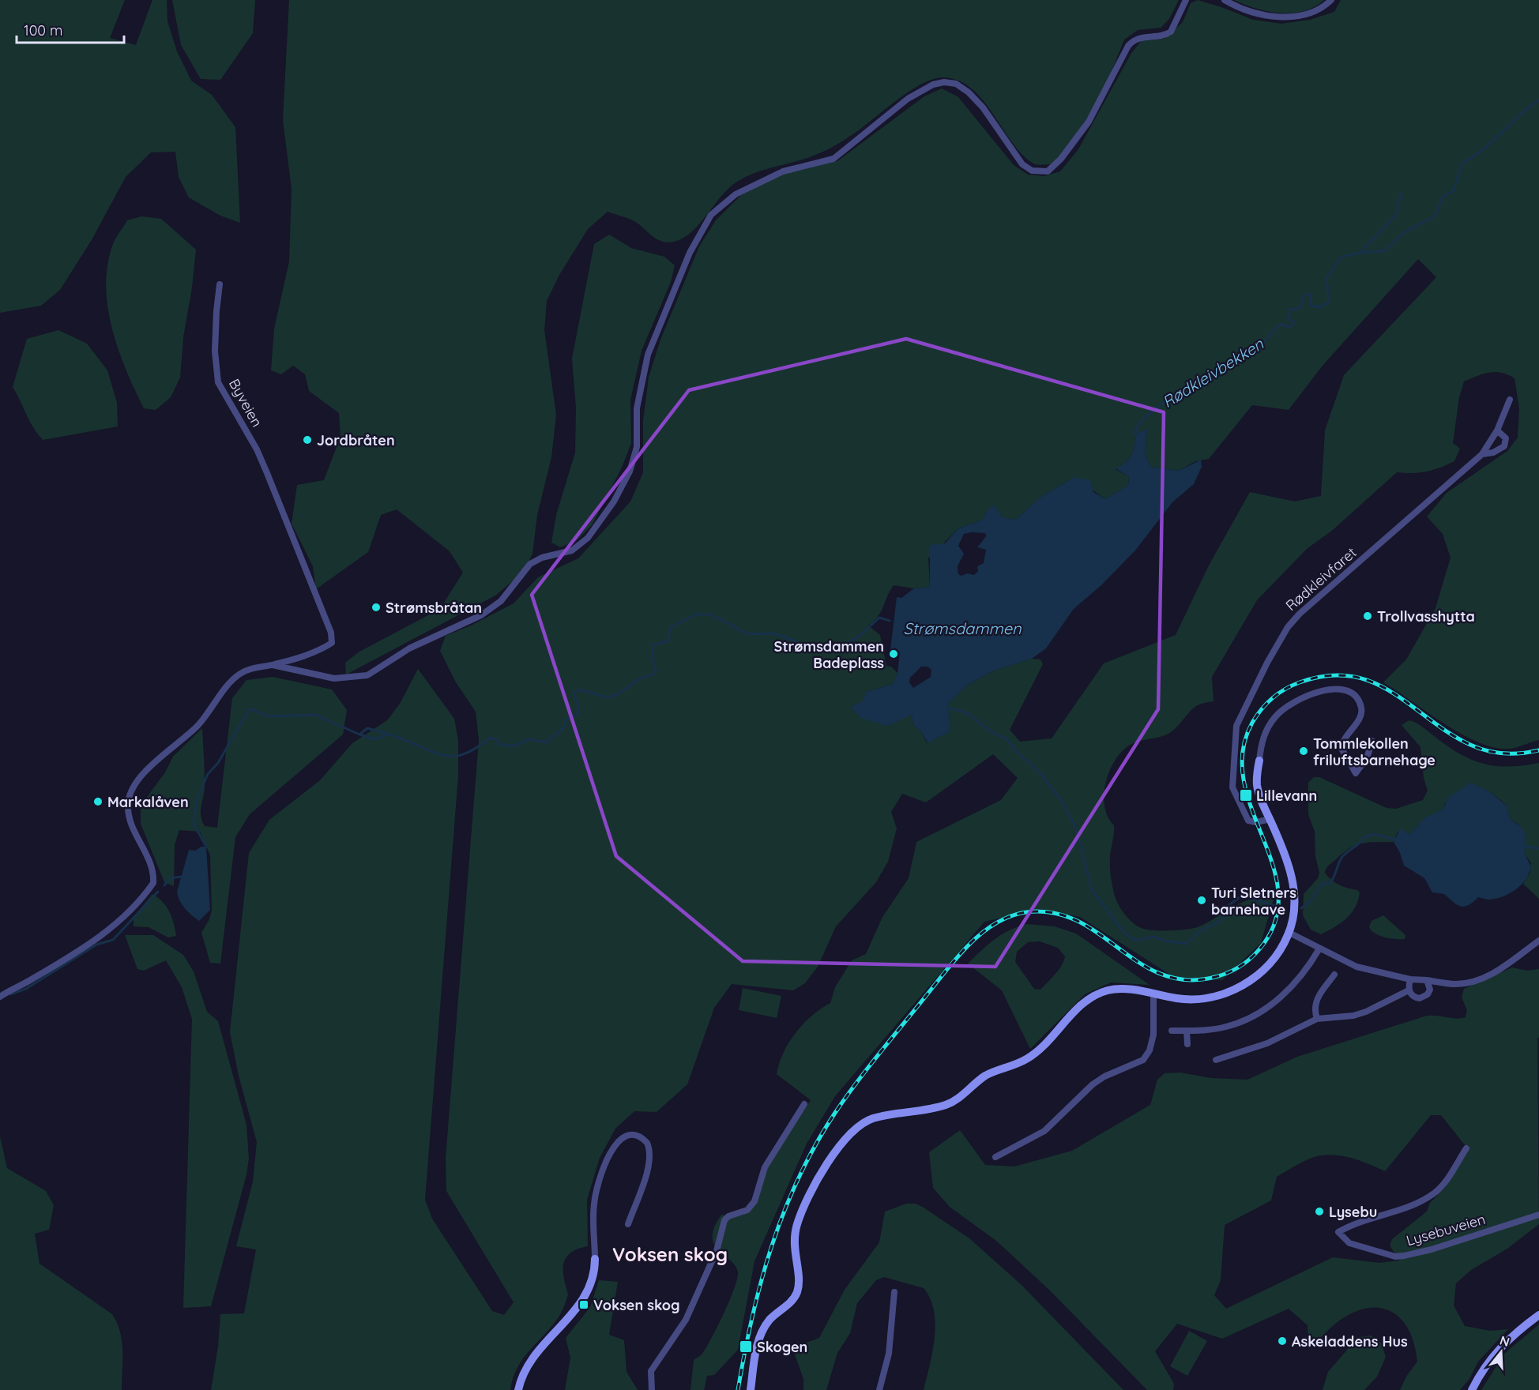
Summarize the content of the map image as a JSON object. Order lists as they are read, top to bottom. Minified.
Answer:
{"streets":{"street":["Byveien","Rødkleivfaret","Lysebuveien"]},"districts":["Voksen skog"],"water":["Rødkleivbekken","Strømsdammen"],"places":{"other":["Jordbråten","Strømsbråtan","Trollvasshytta","Strømsdammen Badeplass","Tommlekollen friluftsbarnehage","Markalåven","Turi Sletners barnehave","Lysebu","Askeladdens Hus"],"transit":["Lillevann","Voksen skog","Skogen"]},"scale_bar":"100 m","north":"top"}
